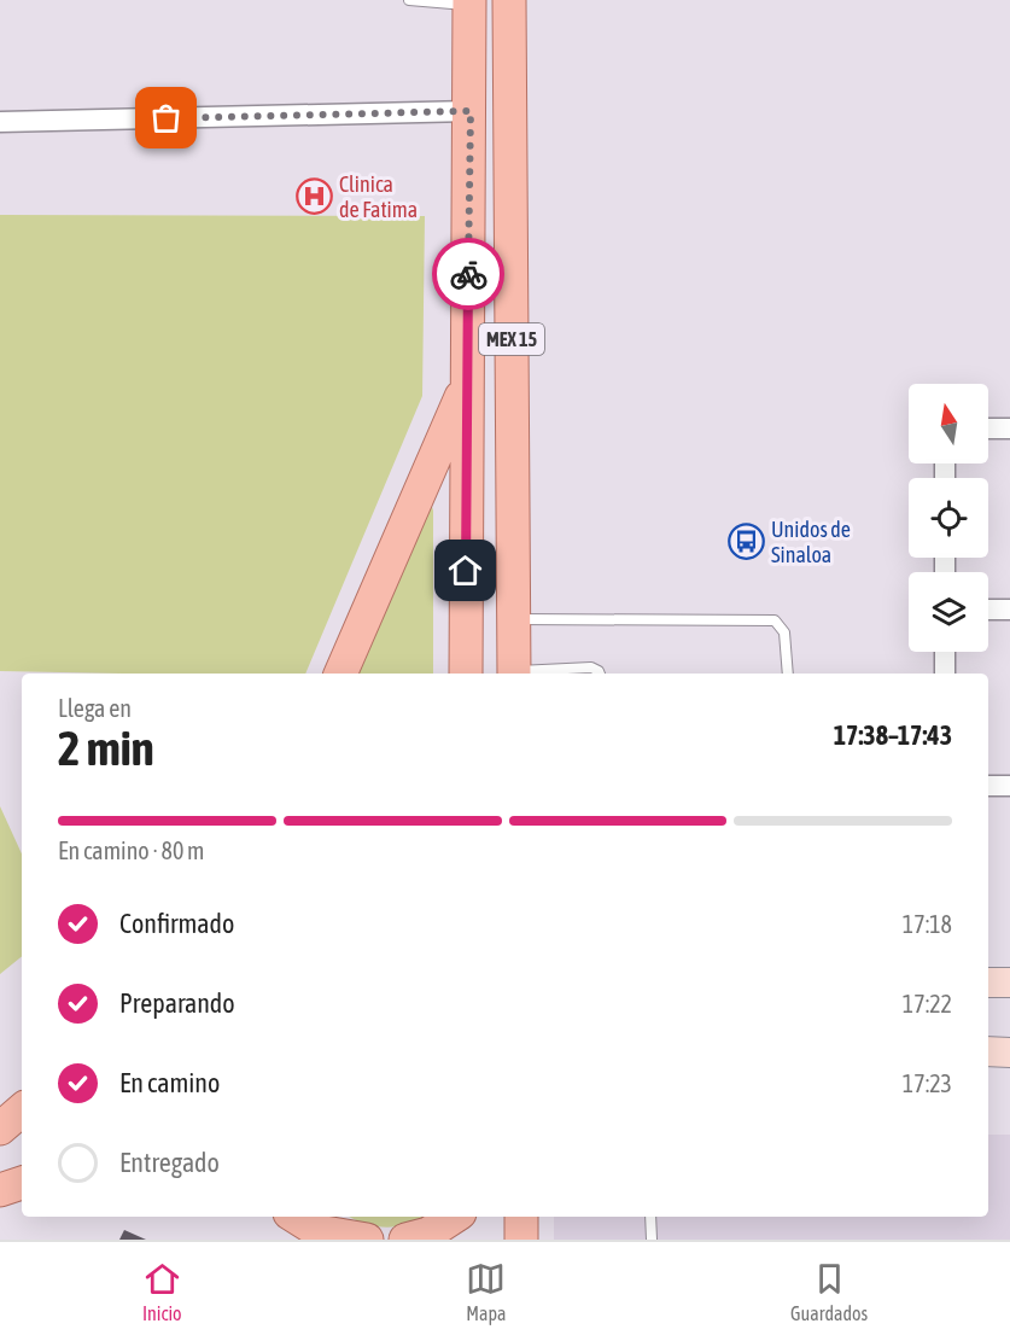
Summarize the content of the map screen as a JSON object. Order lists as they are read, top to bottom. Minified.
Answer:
{"streets":{"main road":["MEX 15"]},"places":{"hospital":["Clinica de Fatima"],"bus stop":["Unidos de Sinaloa"]},"north":"top","page":{"heading":["2 min","Llega en","17:38–17:43"],"bar":"En camino · 80 m","list":[["Confirmado","17:18"],["Preparando","17:22"],["En camino","17:23"],"Entregado"],"tabs":["Inicio","Mapa","Guardados"]}}
